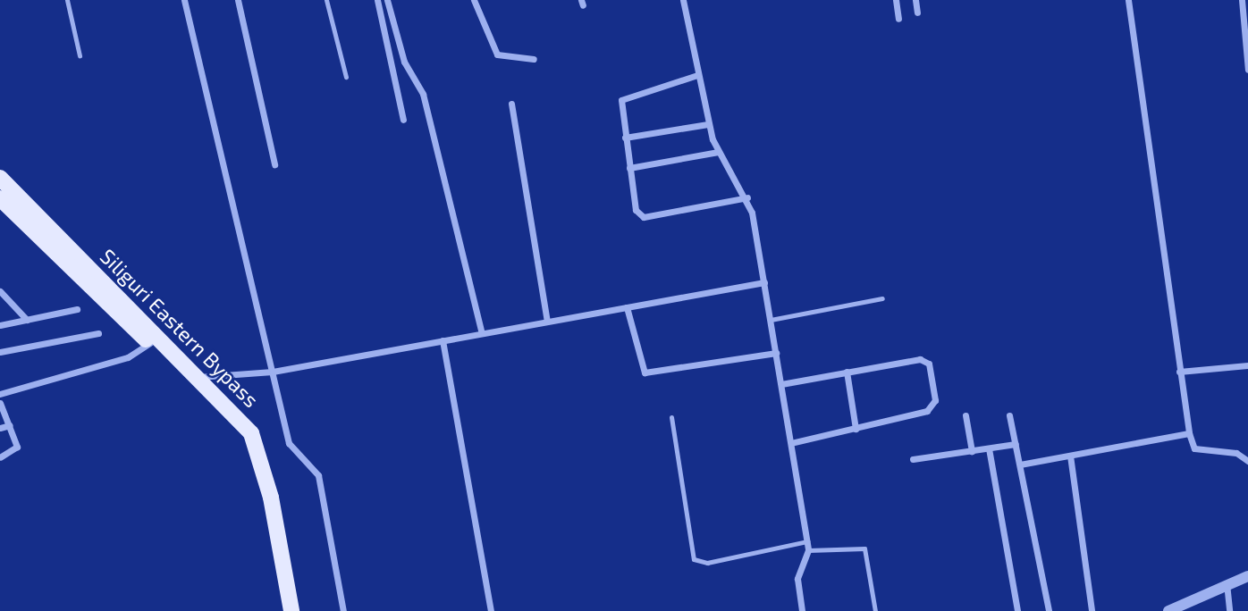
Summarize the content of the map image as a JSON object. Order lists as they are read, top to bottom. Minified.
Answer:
{"streets":{"main road":["Siliguri Eastern Bypass"]}}
